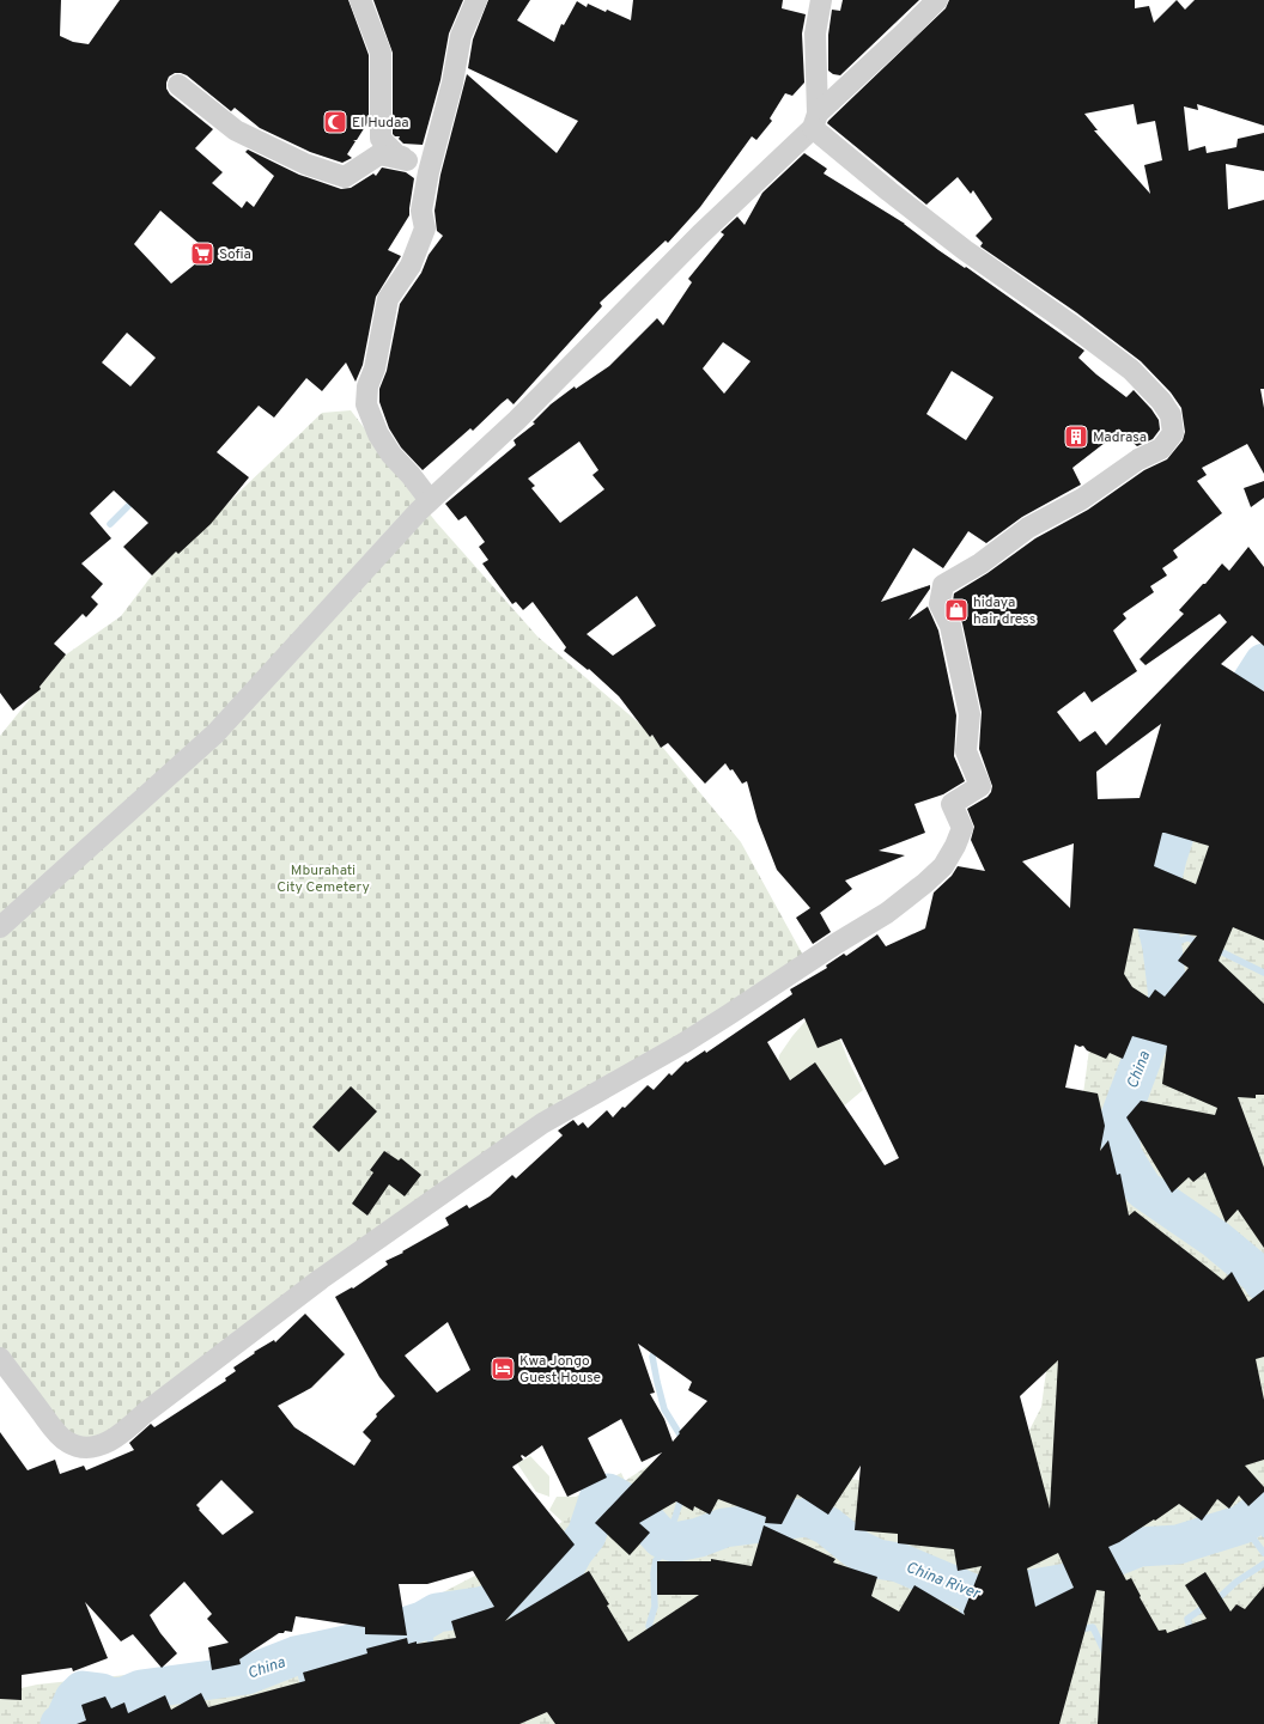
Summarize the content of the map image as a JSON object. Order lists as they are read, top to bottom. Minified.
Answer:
{"water":["China","China River"],"parks":["Mburahati City Cemetery"],"places":{"mosque":["El Hudaa"],"supermarket":["Sofia"],"building":["Madrasa"],"shop":["hidaya hair dress"],"hotel":["Kwa Jongo Guest House"]}}
